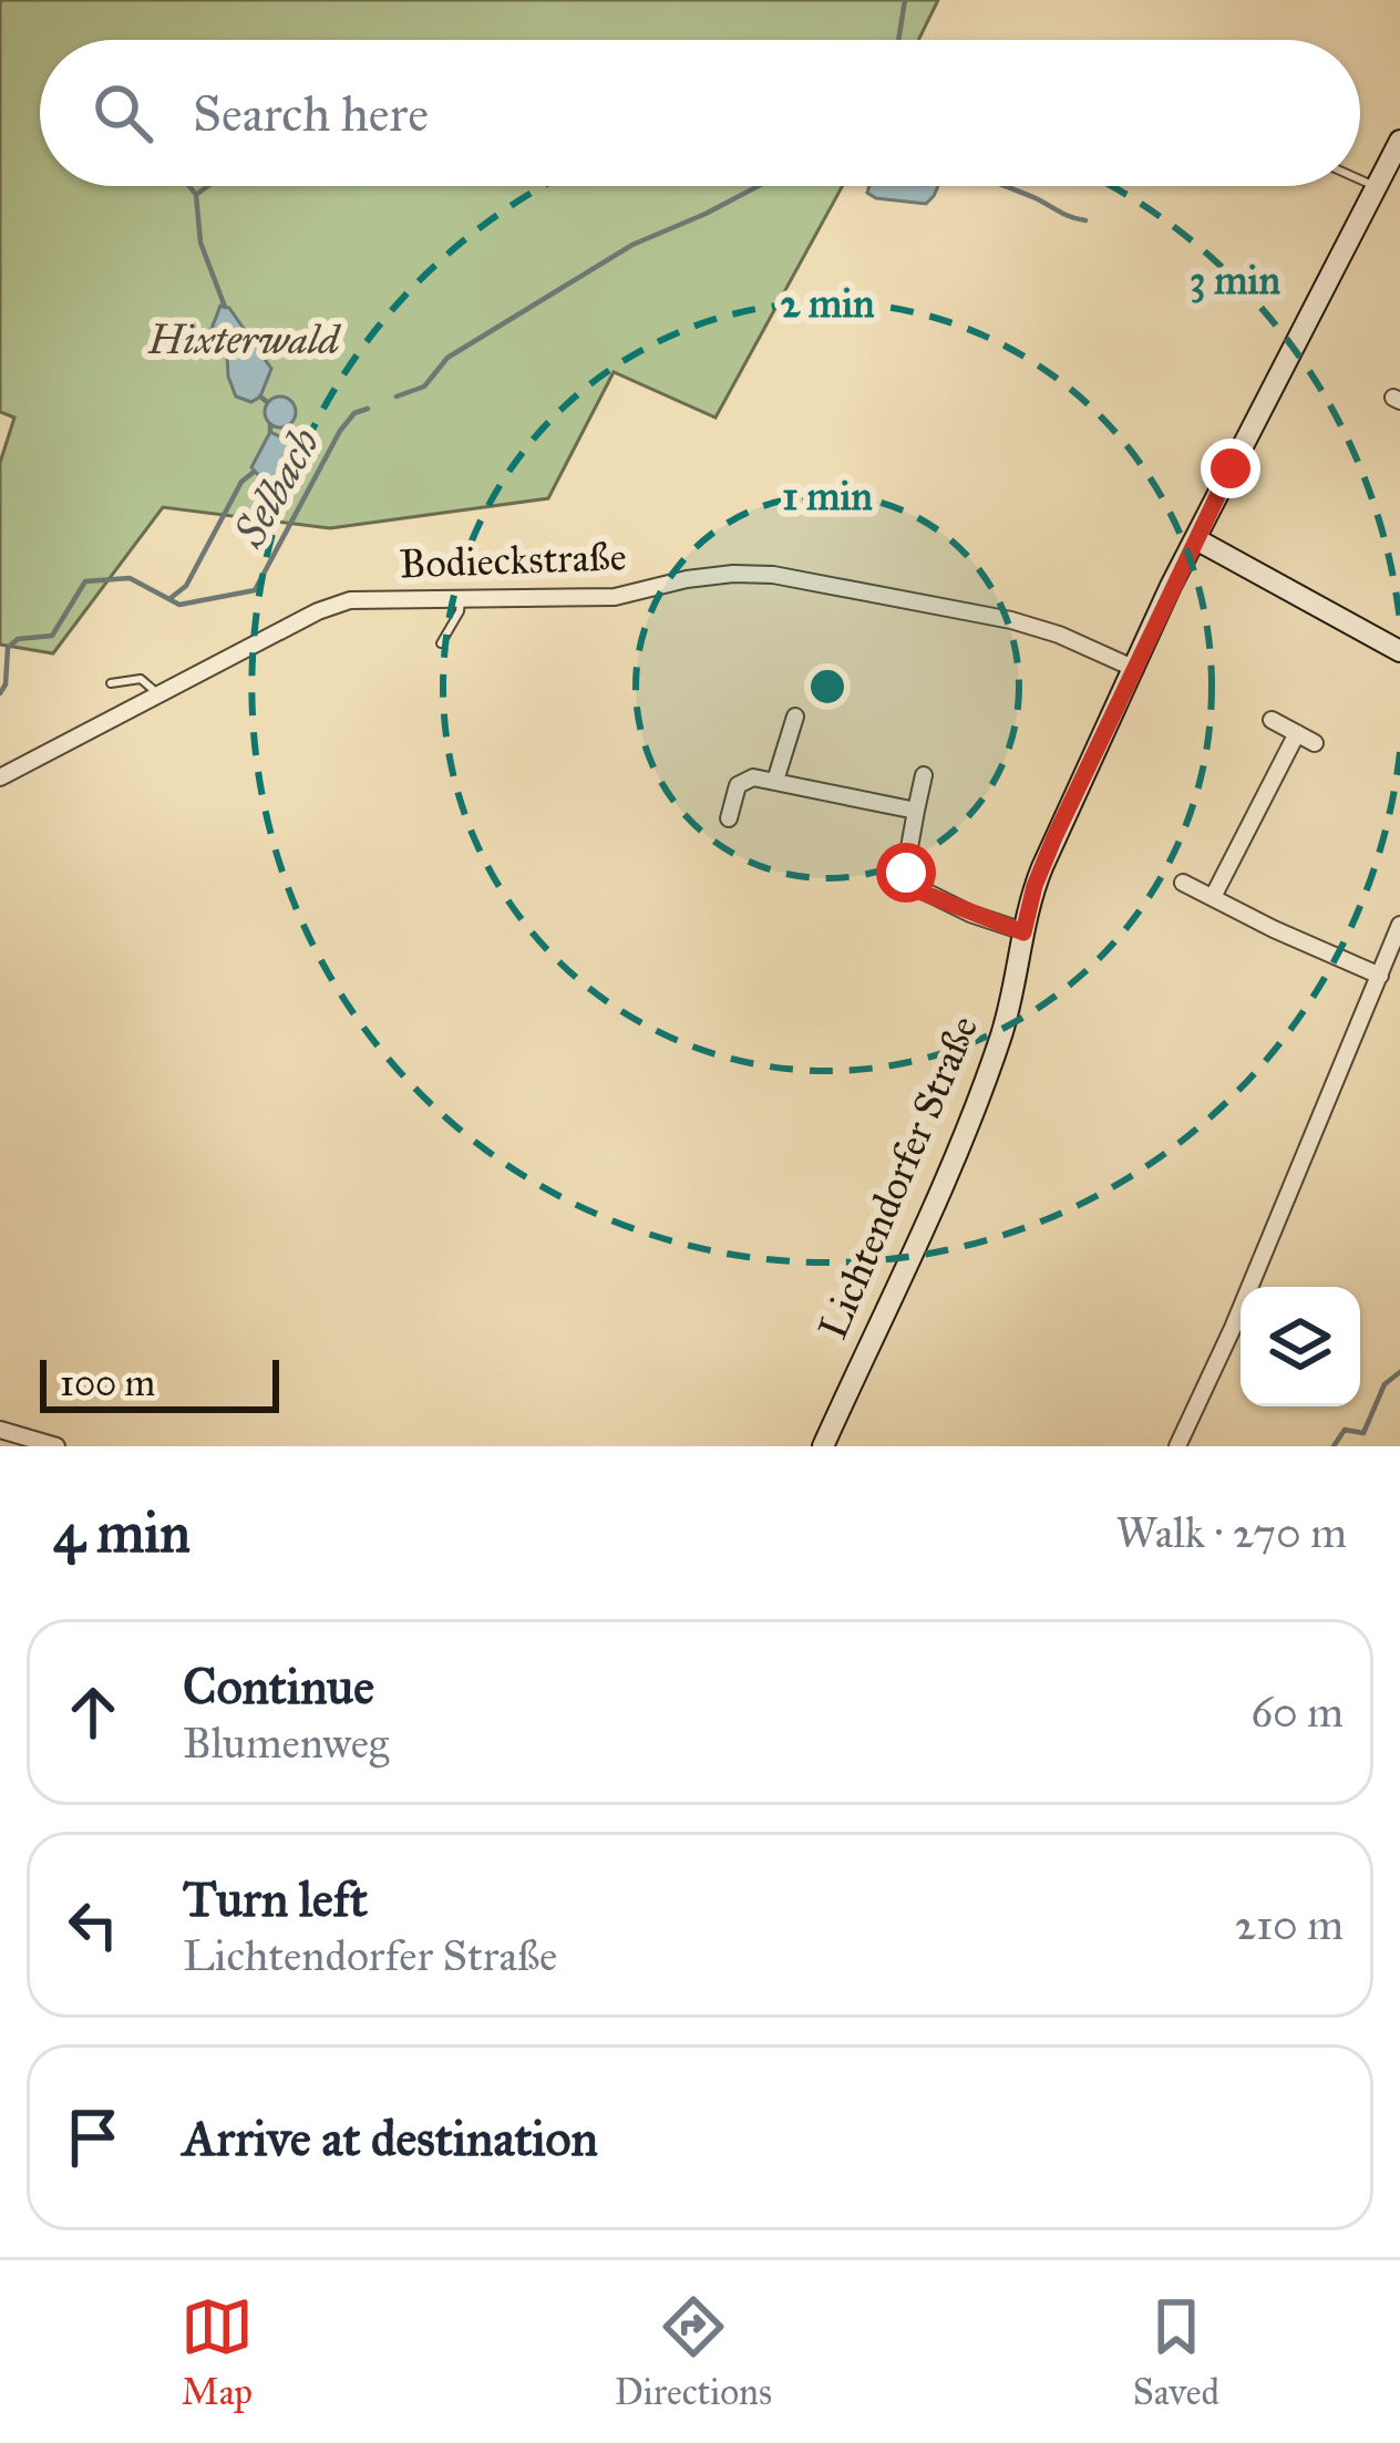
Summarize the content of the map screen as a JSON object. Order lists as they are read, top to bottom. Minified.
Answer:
{"streets":{"main road":["Lichtendorfer Straße"],"street":["Bodieckstraße"]},"crossings":[["Bodieckstraße","Lichtendorfer Straße"]],"water":["Selbach"],"parks":["Hixterwald"],"scale_bar":"100 m","page":{"search":"Search here","scale":"100 m","heading":["4 min","Walk · 270 m"],"list":[["Continue","Blumenweg","60 m"],["Turn left","Lichtendorfer Straße","210 m"],"Arrive at destination"],"nav":["Map","Directions","Saved"]},"rings":["3 min","2 min","1 min"]}
